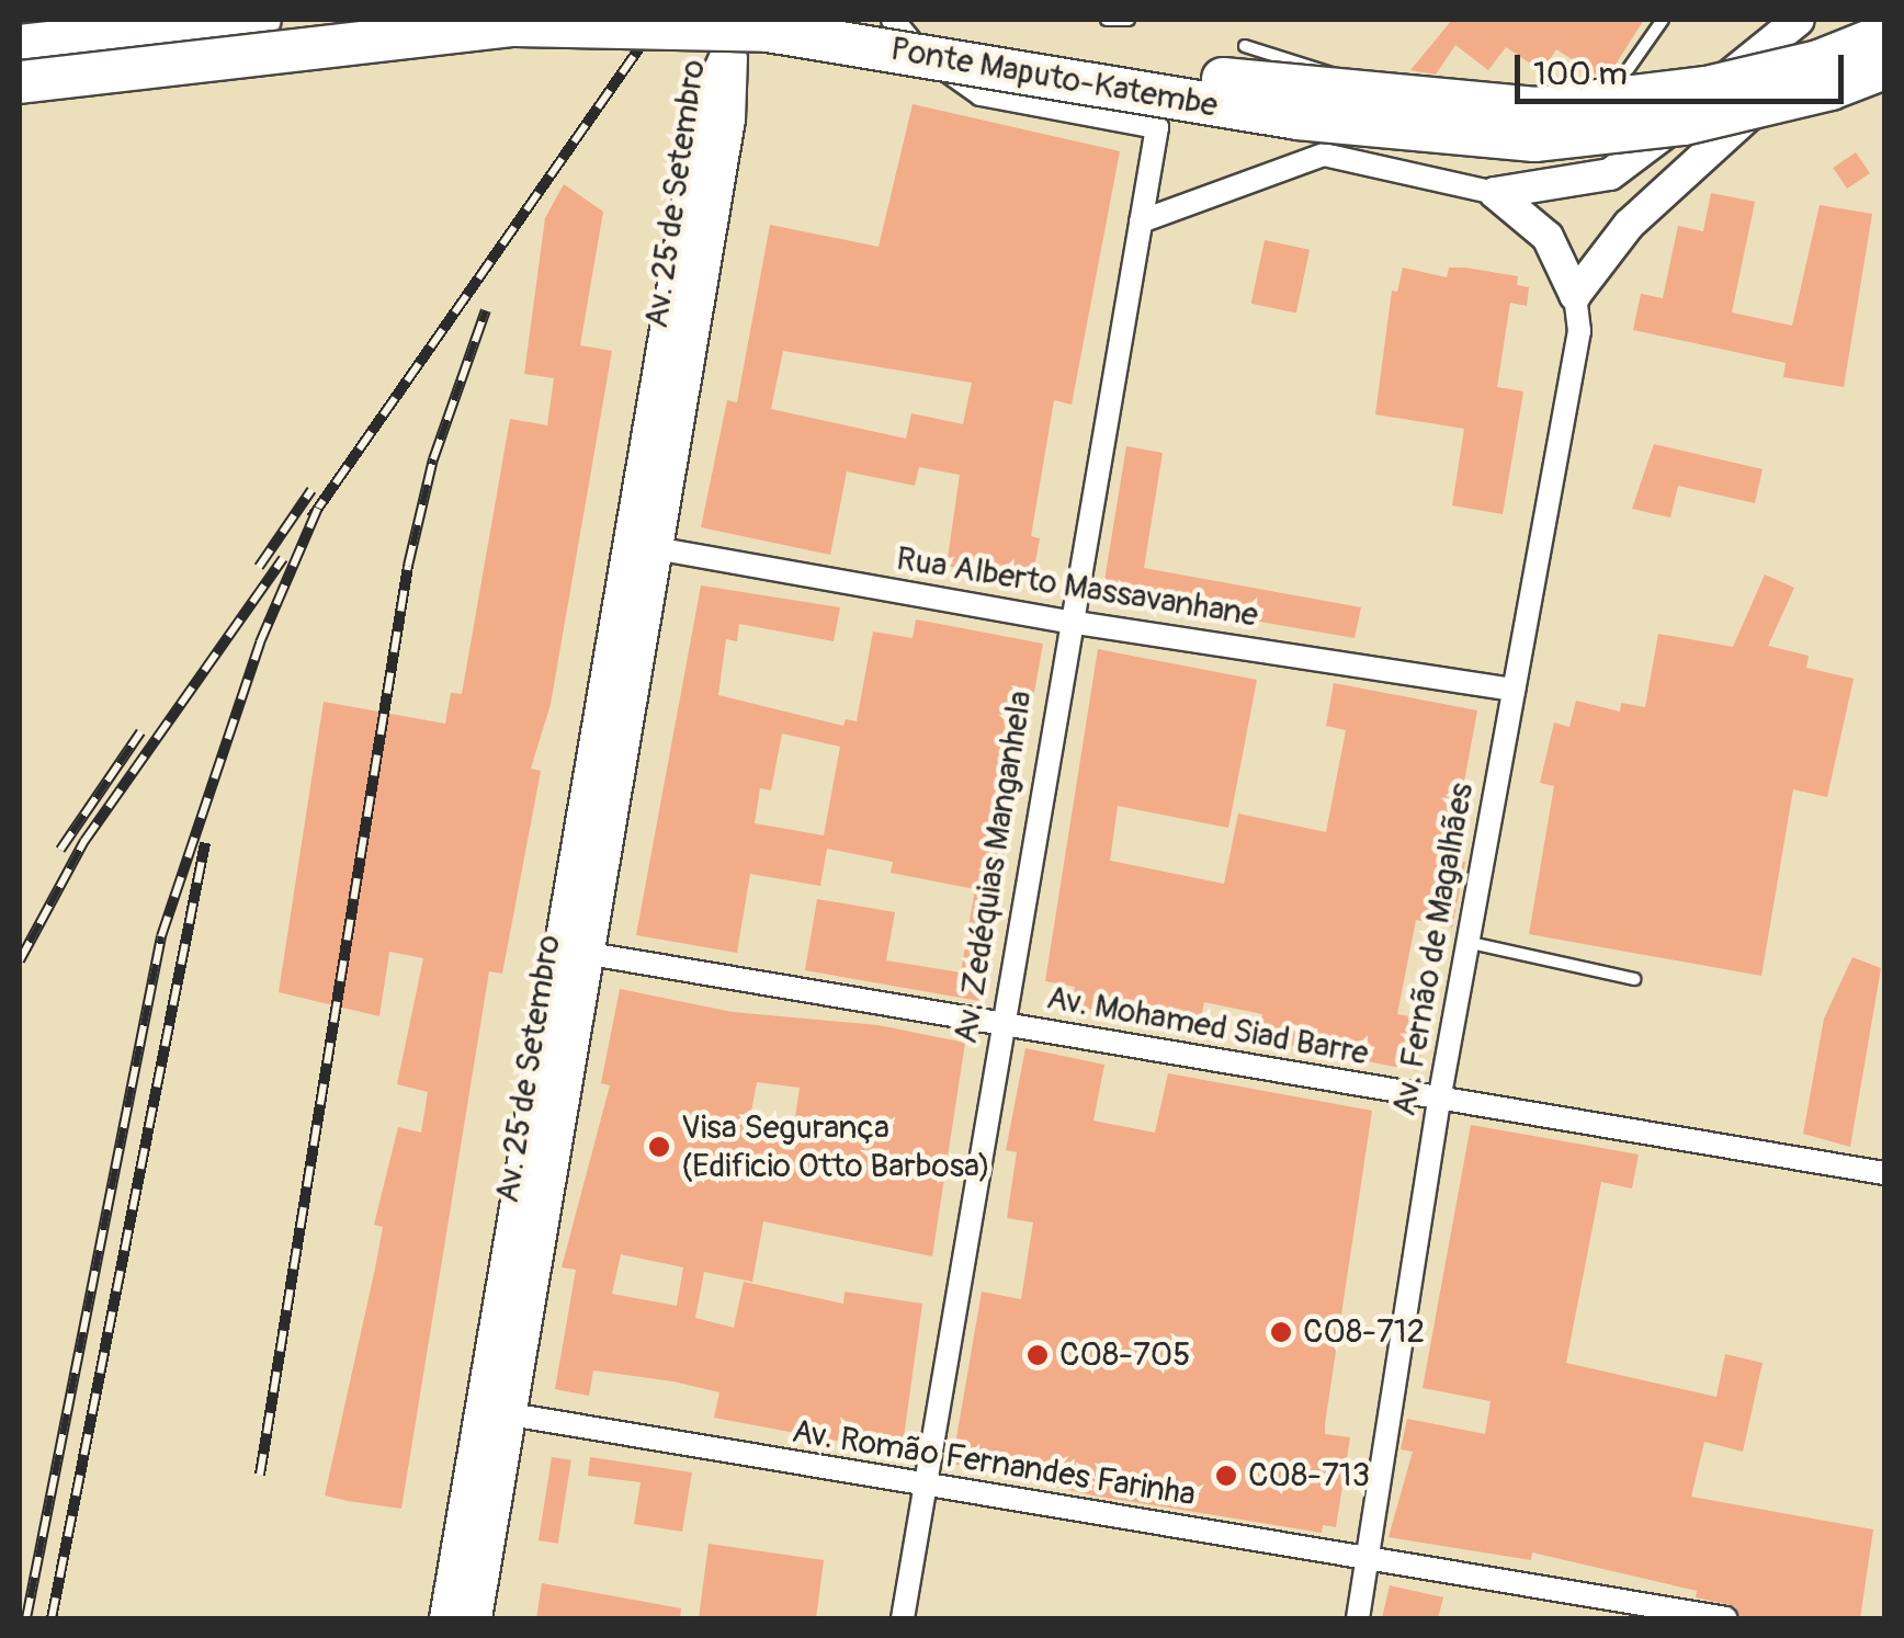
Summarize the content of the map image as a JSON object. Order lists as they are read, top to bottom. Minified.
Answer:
{"streets":{"highway":["Ponte Maputo-Katembe"],"main road":["Av. 25 de Setembro"],"street":["Rua Alberto Massavanhane","Av. Zedéquias Manganhela","Av. Fernão de Magalhães","Av. Mohamed Siad Barre","Av. Romão Fernandes Farinha"]},"crossings":[["Av. 25 de Setembro","Rua Alberto Massavanhane"],["Av. 25 de Setembro","Av. Mohamed Siad Barre"],["Av. 25 de Setembro","Av. Romão Fernandes Farinha"],["Rua Alberto Massavanhane","Av. Zedéquias Manganhela"],["Rua Alberto Massavanhane","Av. Fernão de Magalhães"],["Av. Zedéquias Manganhela","Av. Mohamed Siad Barre"],["Av. Zedéquias Manganhela","Av. Romão Fernandes Farinha"],["Av. Fernão de Magalhães","Av. Mohamed Siad Barre"],["Av. Fernão de Magalhães","Av. Romão Fernandes Farinha"]],"places":["Visa Segurança (Edificio Otto Barbosa)","C08-712","C08-705","C08-713"],"scale_bar":"100 m"}
